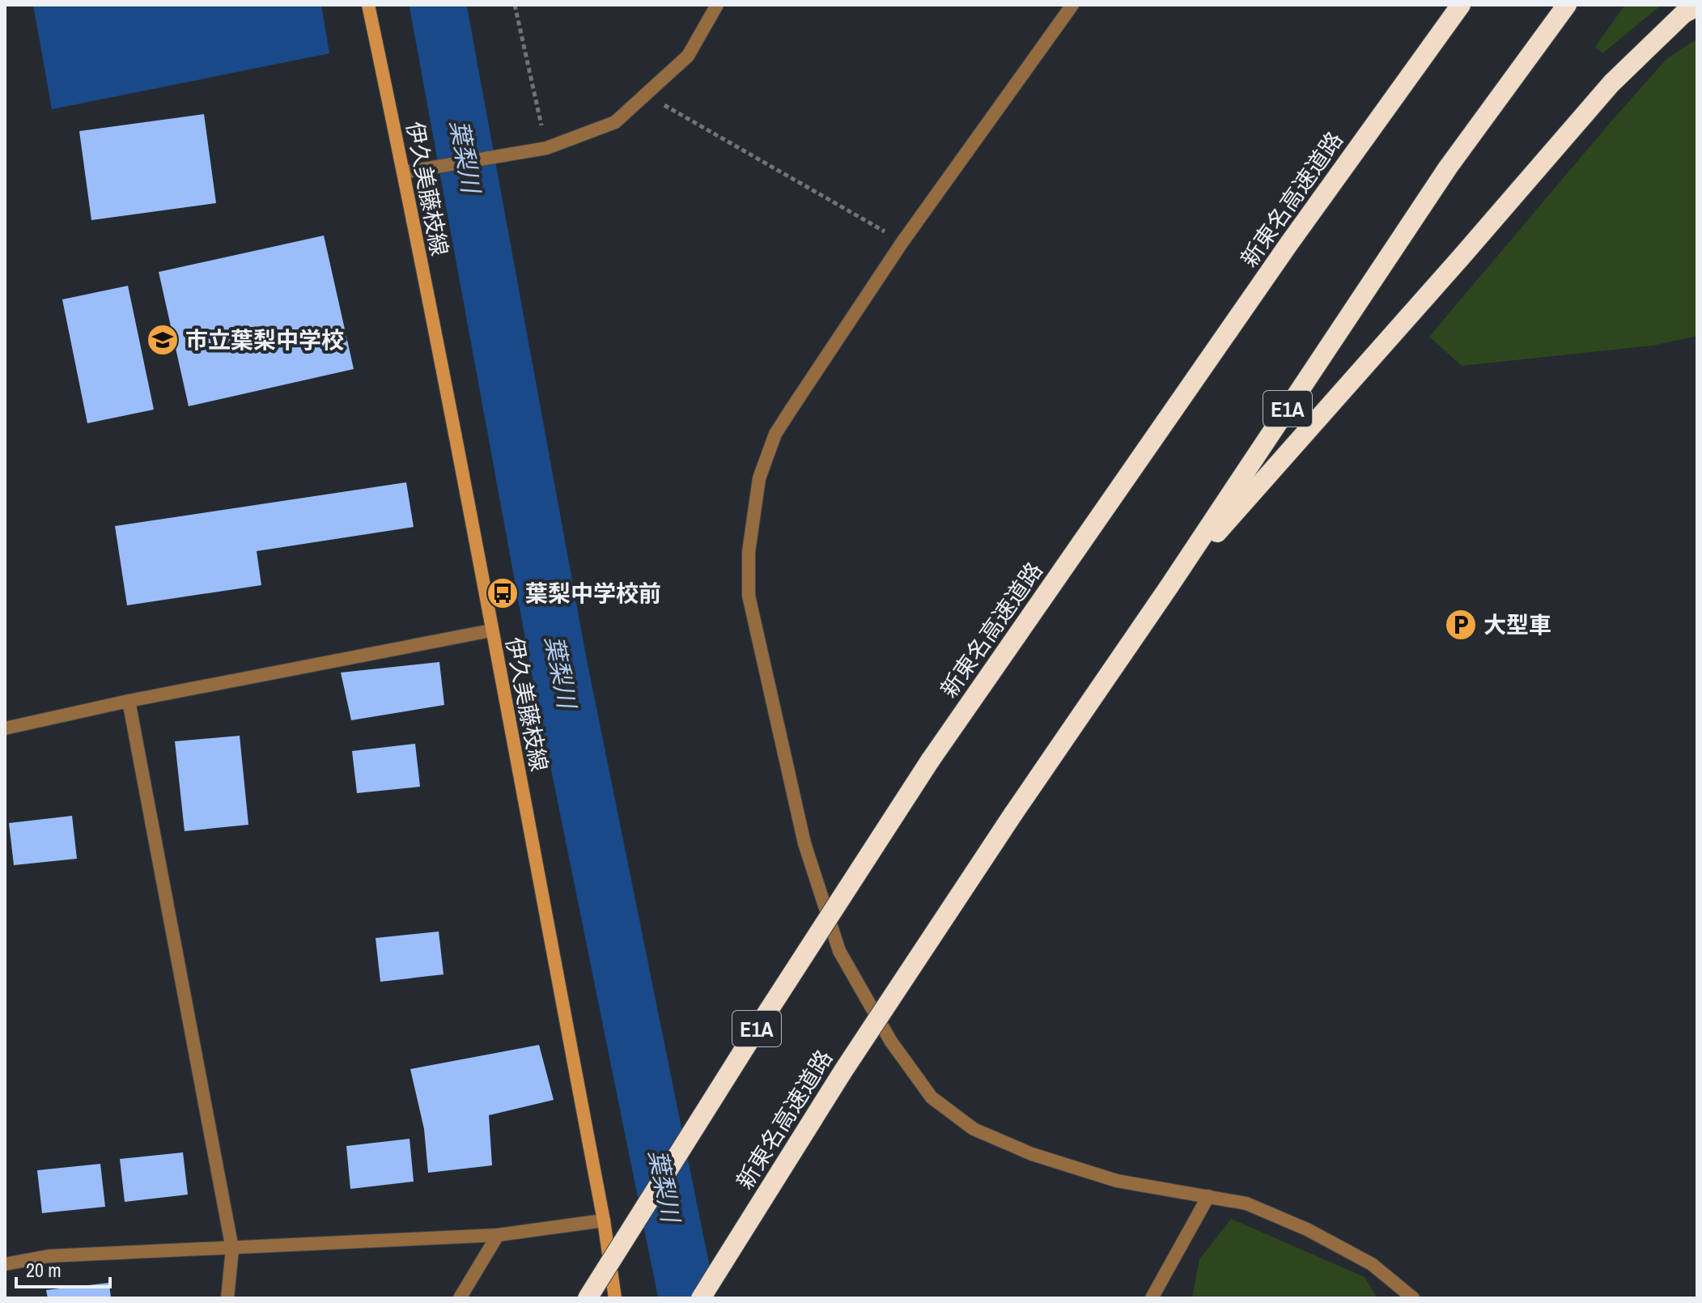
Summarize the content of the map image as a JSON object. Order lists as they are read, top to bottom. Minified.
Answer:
{"streets":{"highway":["新東名高速道路","E1A"],"main road":["伊久美藤枝線"]},"water":["葉梨川"],"places":{"school or university":["市立葉梨中学校"],"bus stop":["葉梨中学校前"],"parking":["大型車"]},"scale_bar":"20 m"}
